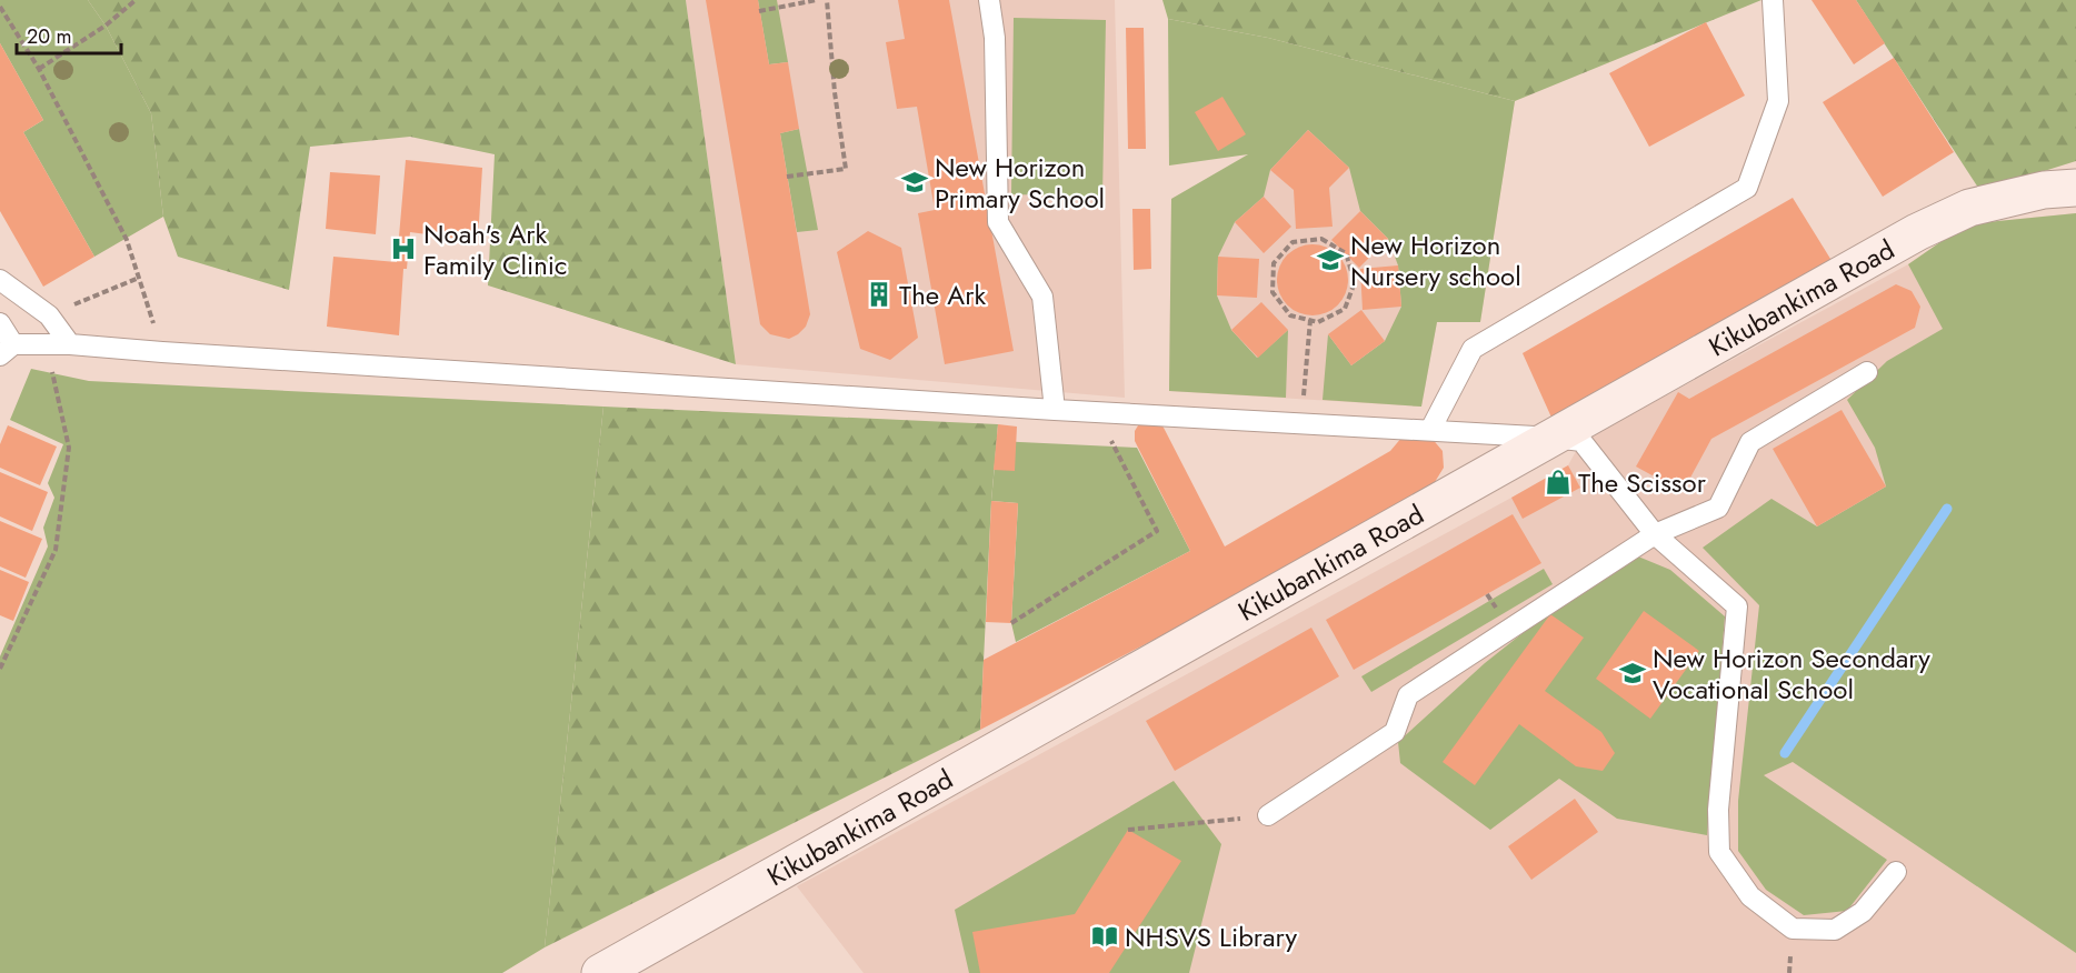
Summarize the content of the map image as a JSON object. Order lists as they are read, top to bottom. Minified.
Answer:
{"streets":{"street":["Kikubankima Road"]},"places":{"school or university":["New Horizon Primary School","New Horizon Nursery school","New Horizon Secondary Vocational School"],"hospital":["Noah's Ark Family Clinic"],"building":["The Ark"],"shop":["The Scissor"],"library":["NHSVS Library"]},"scale_bar":"20 m"}
